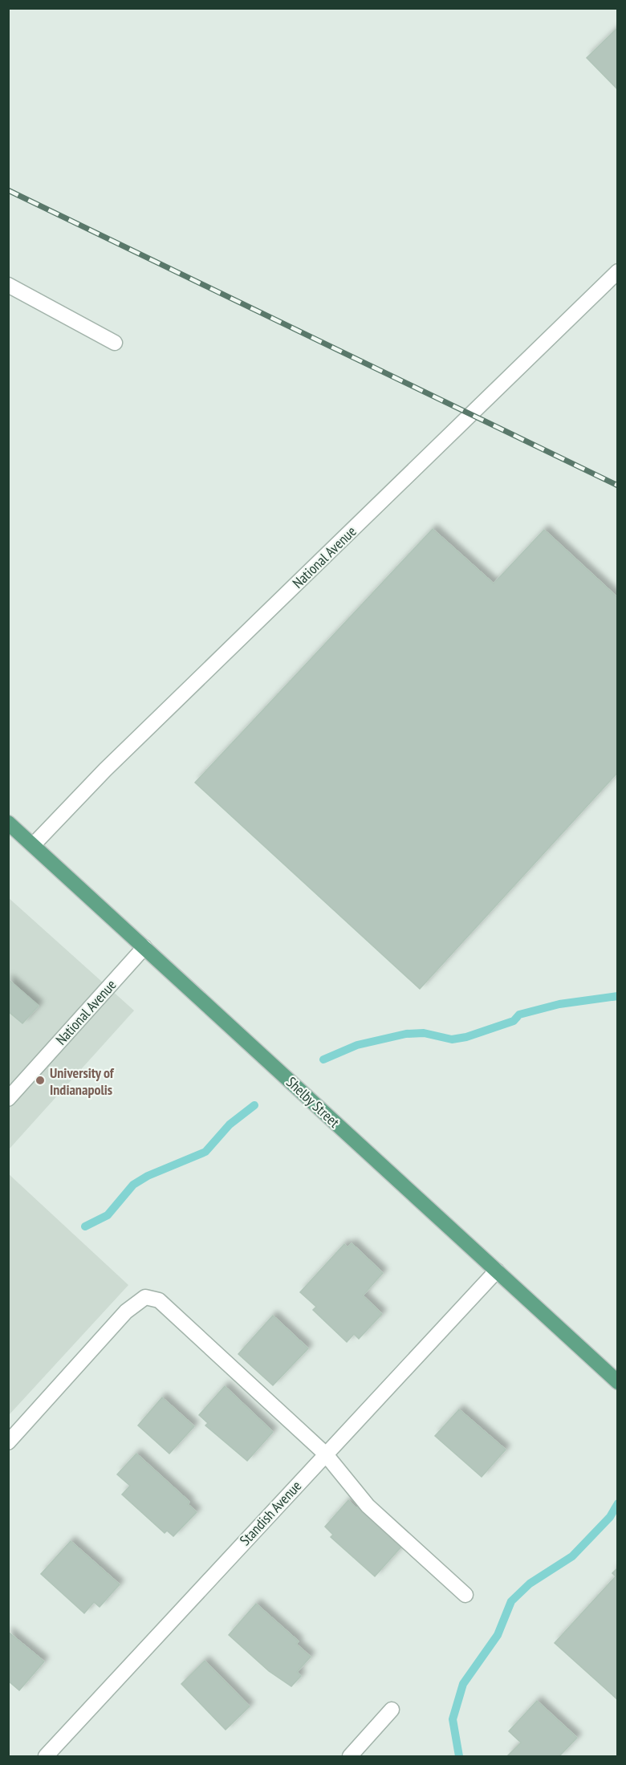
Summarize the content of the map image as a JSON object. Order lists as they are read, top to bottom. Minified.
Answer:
{"streets":{"main road":["Shelby Street"],"street":["National Avenue","Standish Avenue"]},"crossings":[["National Avenue","Shelby Street"],["Shelby Street","Standish Avenue"]],"places":["University of Indianapolis"]}
